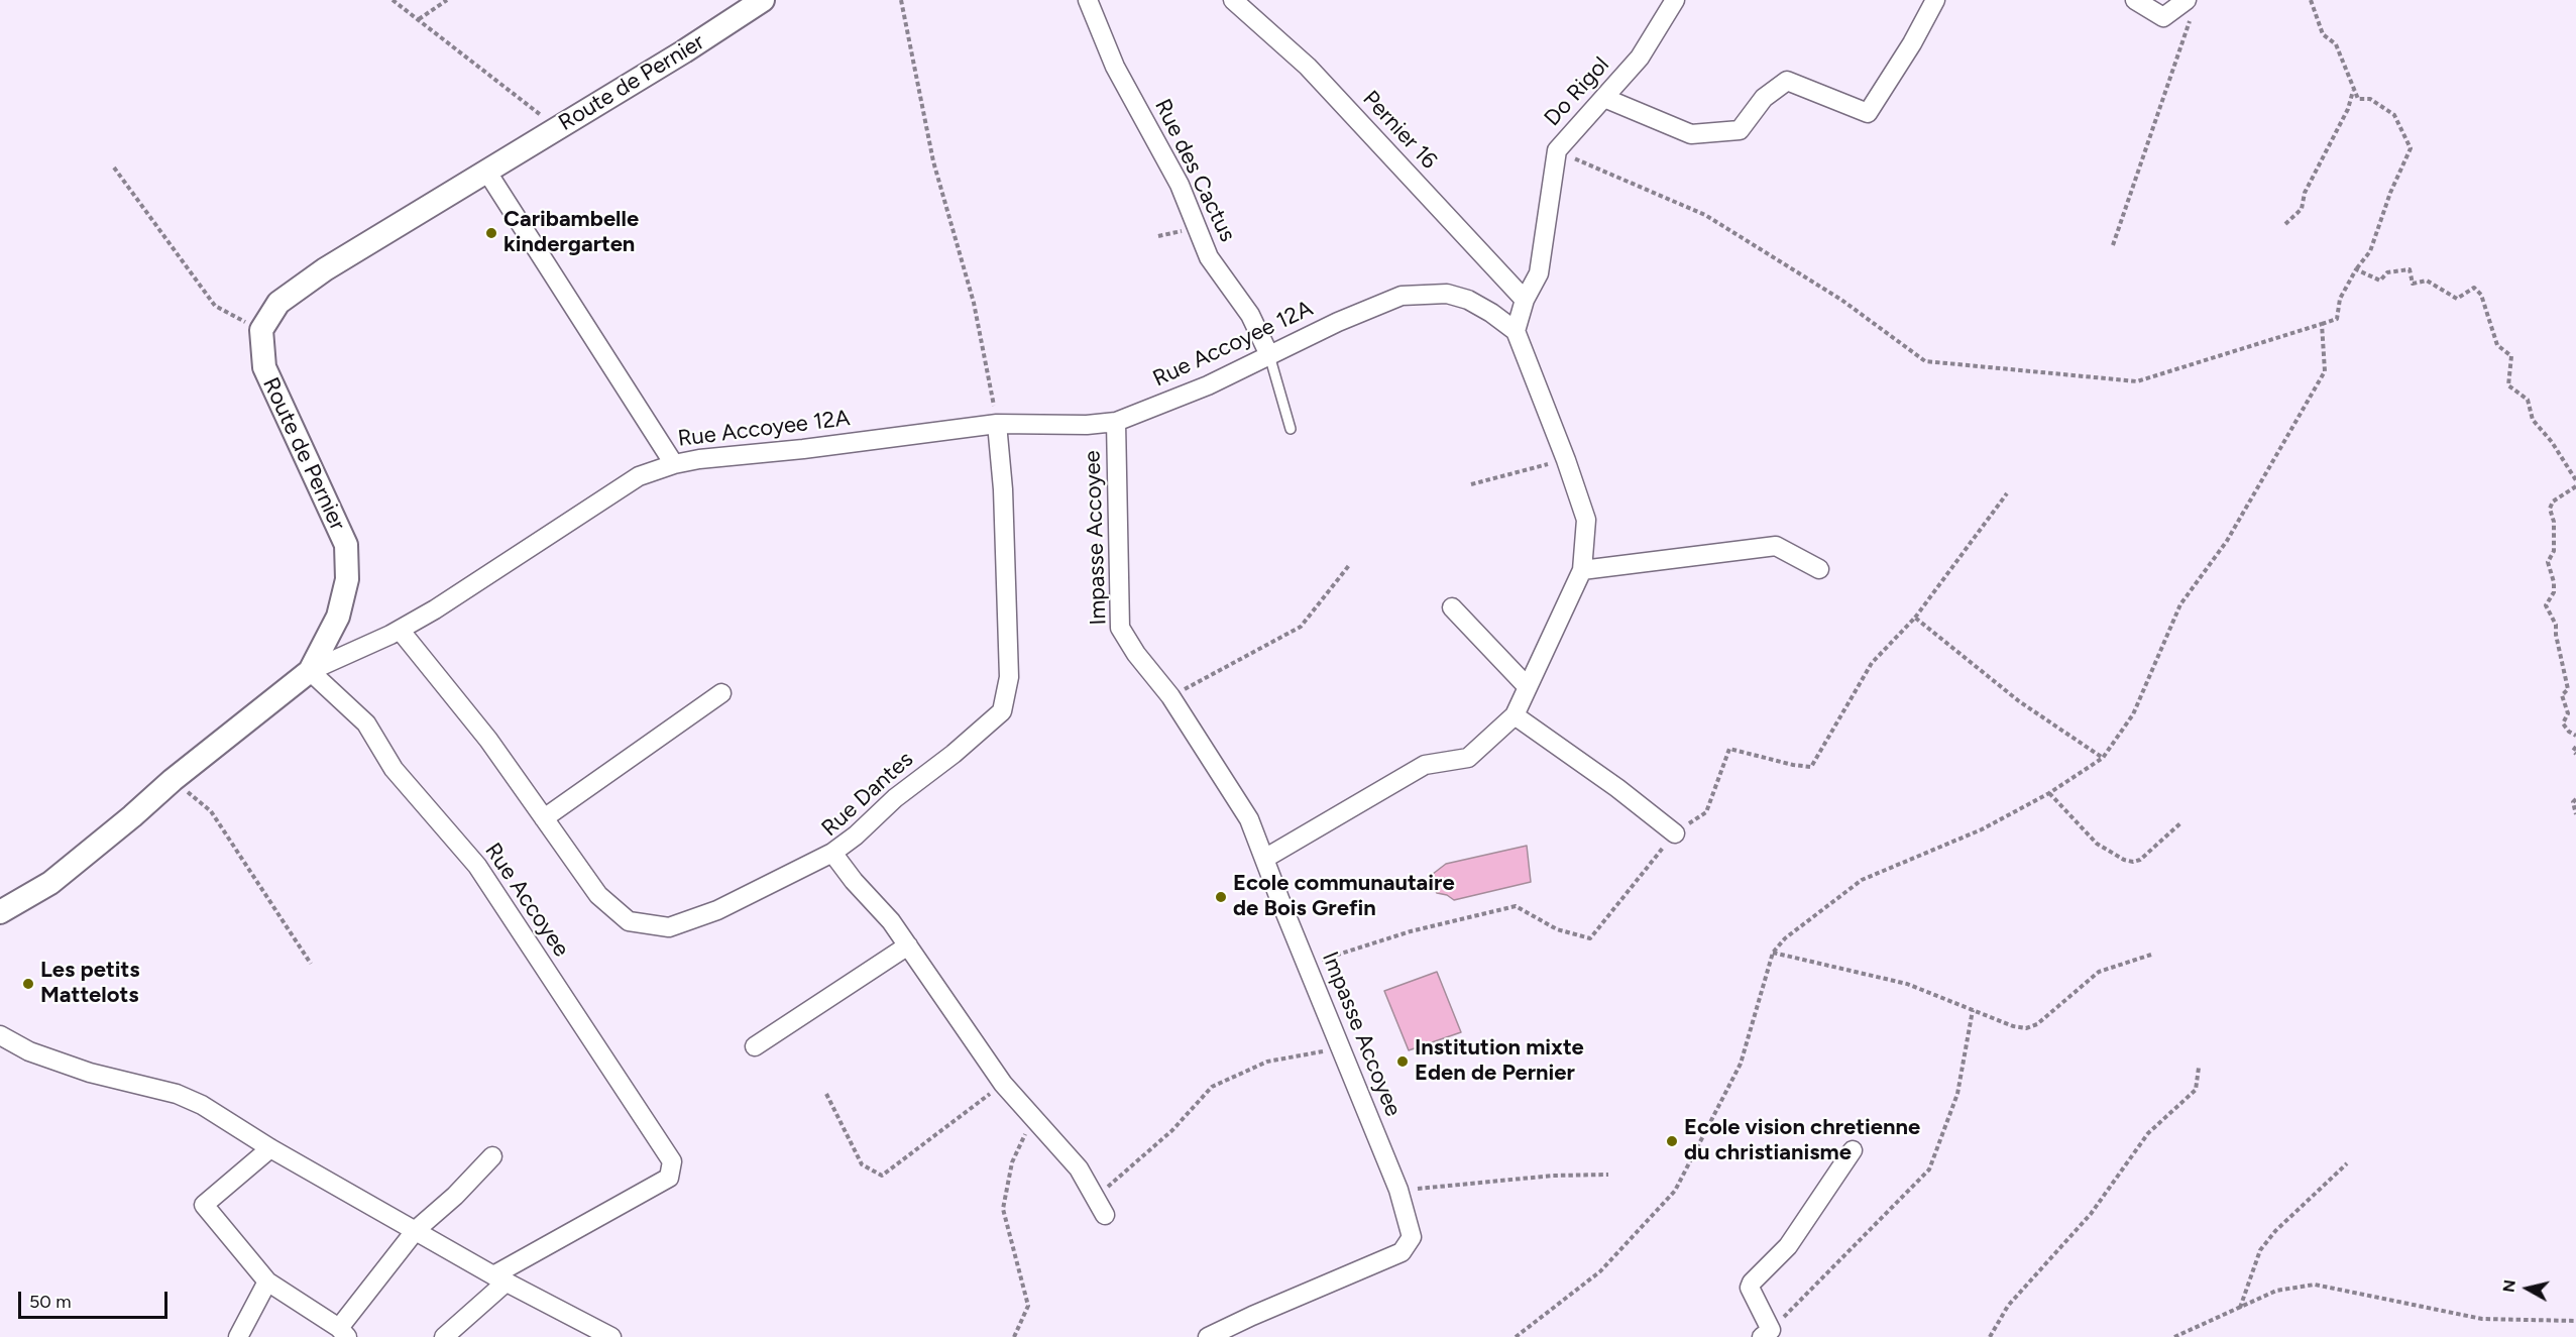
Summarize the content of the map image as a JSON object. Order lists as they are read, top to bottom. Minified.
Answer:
{"streets":{"street":["Route de Pernier","Do Rigol","Pernier 16","Rue des Cactus","Rue Accoyee 12A","Impasse Accoyee","Rue Dantes","Rue Accoyee"]},"crossings":[["Route de Pernier","Rue Accoyee 12A"],["Route de Pernier","Rue Accoyee"],["Do Rigol","Pernier 16"],["Do Rigol","Rue Accoyee 12A"],["Rue des Cactus","Rue Accoyee 12A"],["Rue Accoyee 12A","Impasse Accoyee"],["Rue Accoyee 12A","Rue Dantes"],["Rue Accoyee 12A","Rue Accoyee"]],"places":["Caribambelle kindergarten","Ecole communautaire de Bois Grefin","Les petits Mattelots","Institution mixte Eden de Pernier","Ecole vision chretienne du christianisme"],"scale_bar":"50 m","north":"left"}
